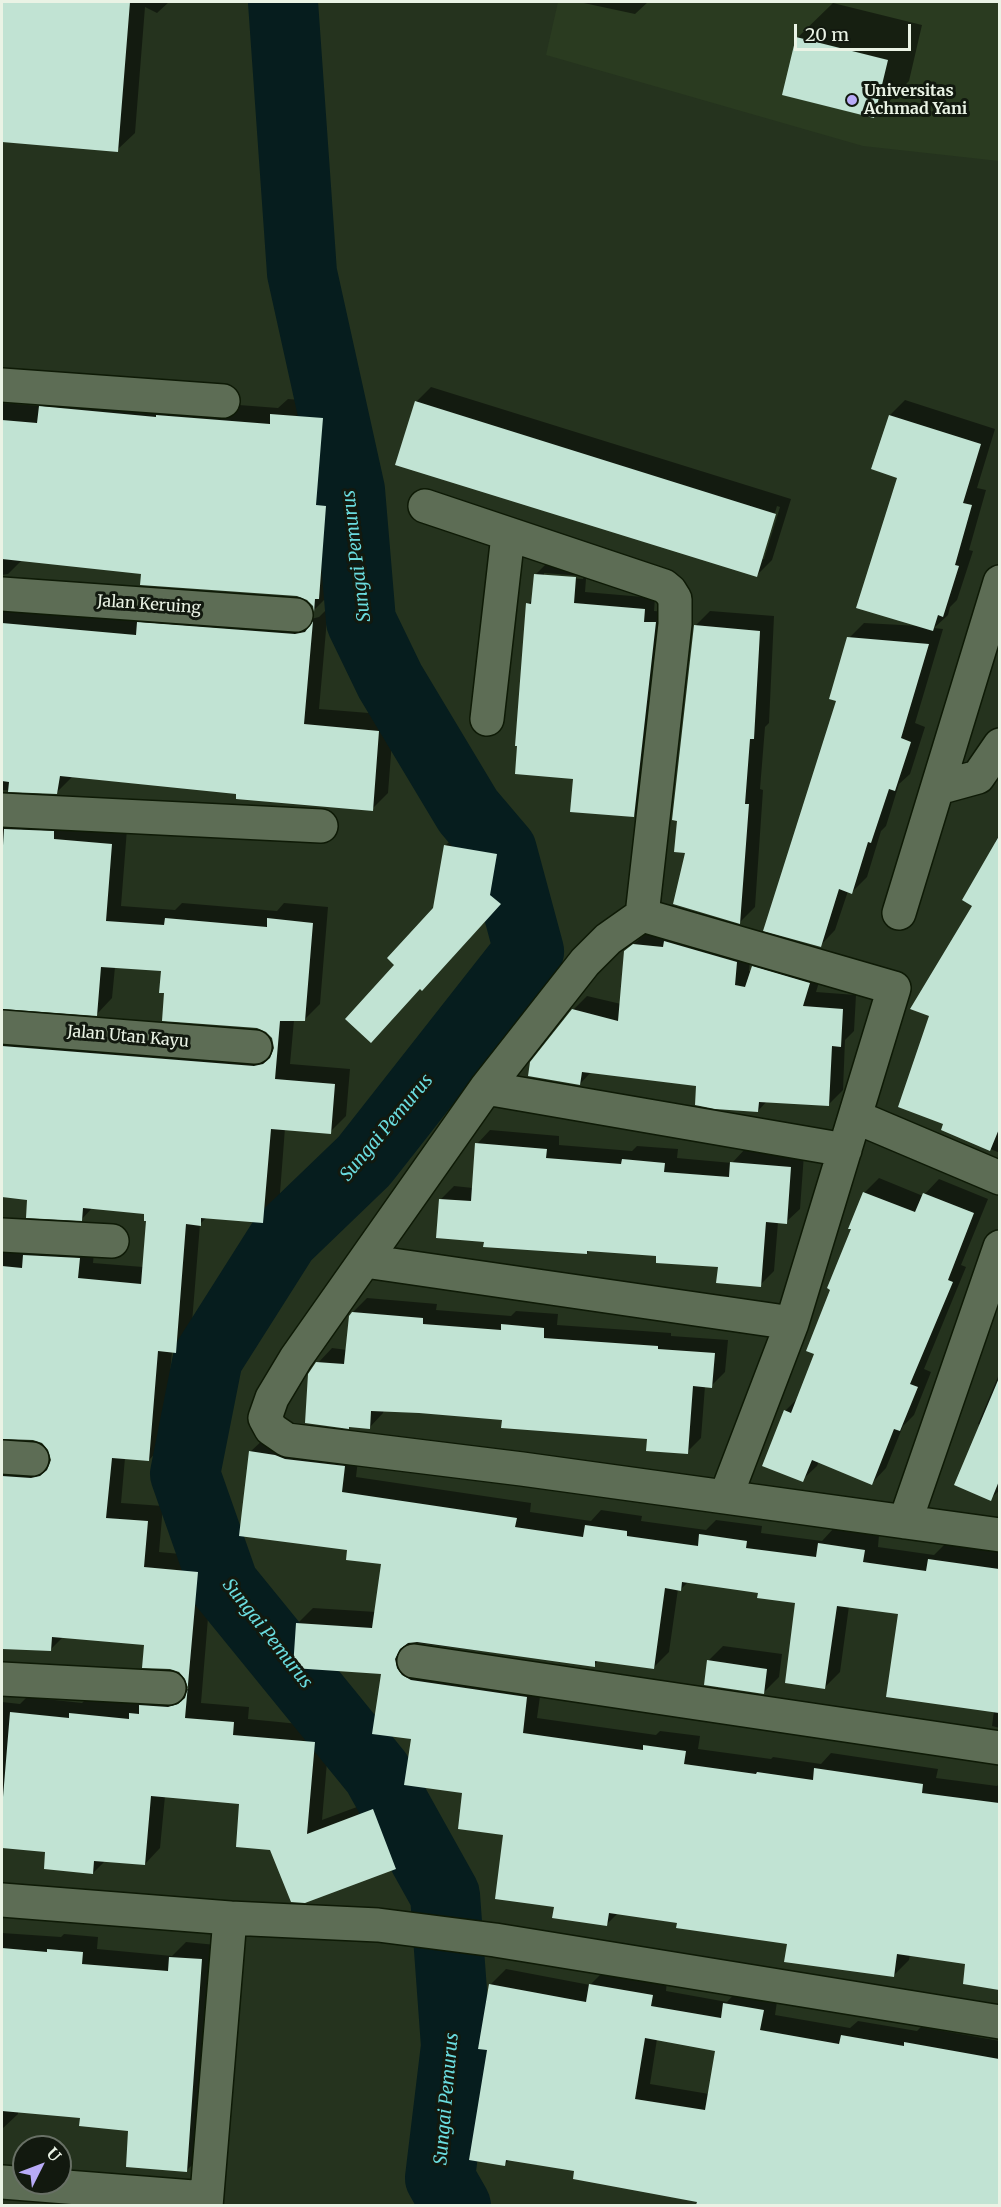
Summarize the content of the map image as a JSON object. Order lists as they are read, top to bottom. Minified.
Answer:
{"streets":{"street":["Jalan Keruing","Jalan Utan Kayu"]},"water":["Sungai Pemurus"],"places":["Universitas Achmad Yani"],"scale_bar":"20 m","north":"top right"}
